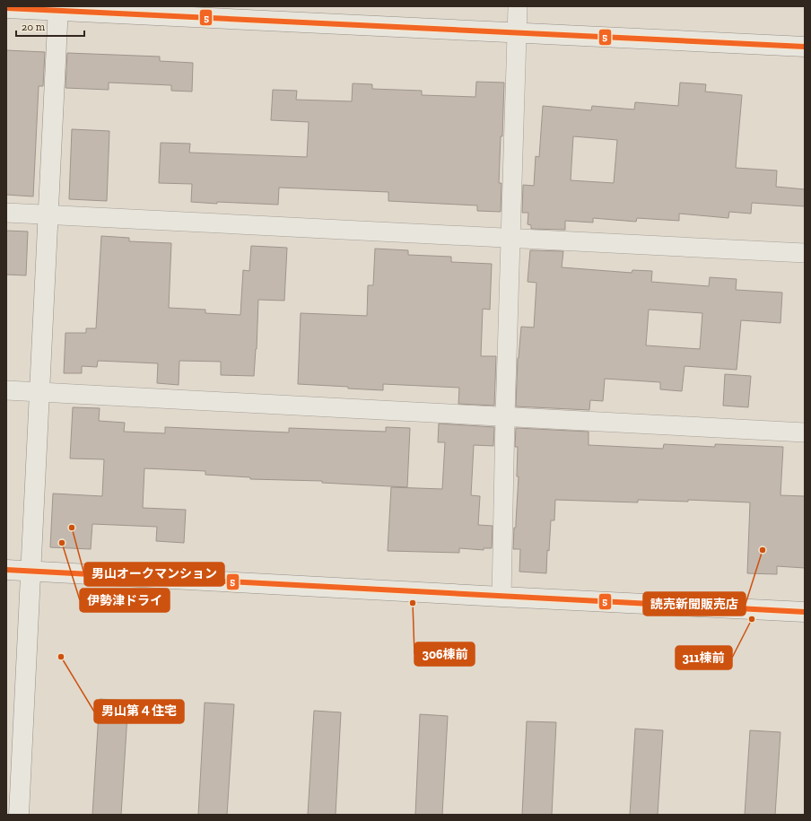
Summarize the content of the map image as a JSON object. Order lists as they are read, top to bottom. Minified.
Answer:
{"places":["男山オークマンション","伊勢津ドライ","読売新聞販売店","306棟前","311棟前","男山第４住宅"],"lines":["transit line 5"],"scale_bar":"20 m"}
